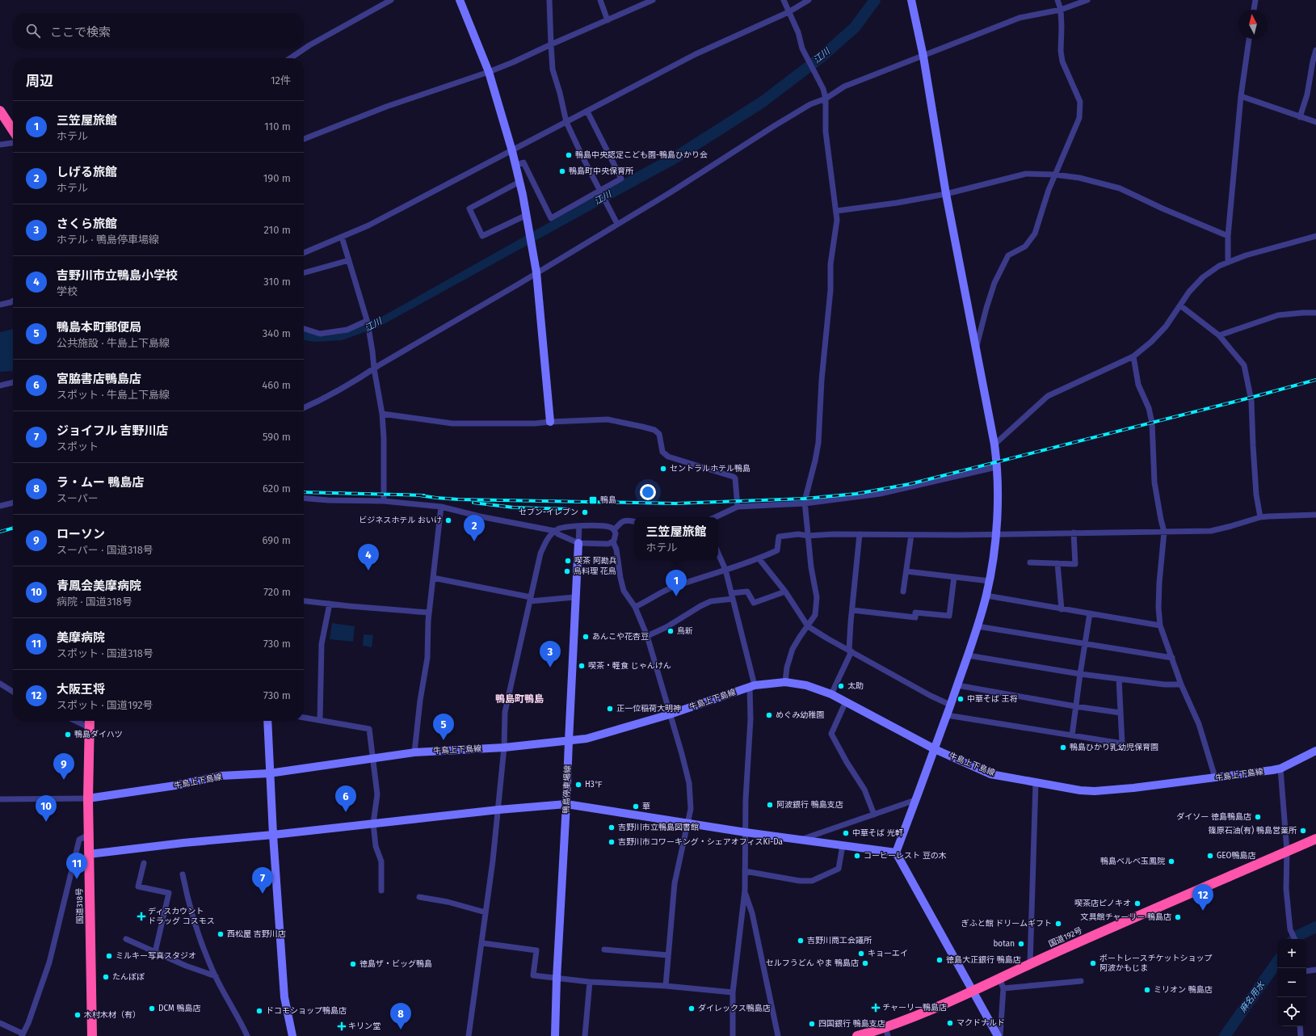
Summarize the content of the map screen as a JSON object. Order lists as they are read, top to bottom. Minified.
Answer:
{"streets":{"highway":["国道318号","国道192号"],"street":["牛島上下島線","鴨島停車場線"]},"crossings":[["牛島上下島線","鴨島停車場線"],["牛島上下島線","国道318号"]],"districts":["鴨島町鴨島"],"water":["江川","麻名用水"],"places":{"other":["鴨島中央認定こども園-鴨島ひかり会","鴨島町中央保育所","セントラルホテル鴨島","セブン-イレブン","ビジネスホテル おいけ","喫茶 阿勘兵","鳥料理 花鳥","鳥新","あんこや花杏豆","喫茶・軽食 じゃんけん","太助","中華そば 王将","正一位稲荷大明神","めぐみ幼稚園","鴨島ダイハツ","鴨島ひかり乳幼児保育園","H3℉","阿波銀行 鴨島支店","華","ダイソー 徳島鴨島店","吉野川市立鴨島図書館","篠原石油(有) 鴨島営業所","中華そば 光軒","吉野川市コワーキング・シェアオフィスKi-Da","コーヒーレスト 豆の木","GEO鴨島店","鴨島ベルベ玉鳳院","喫茶店ピノキオ","文具館チャーリー 鴨島店","ぎふと館 ドリームギフト","西松屋 吉野川店","吉野川商工会議所","botan","キョーエイ","ミルキー写真スタジオ","徳島大正銀行 鴨島店","セルフうどん やま 鴨島店","ボートレースチケットショップ 阿波かもじま","徳島ザ・ビッグ鴨島","たんぽぽ","ミリオン 鴨島店","DCM 鴨島店","ダイレックス鴨島店","ドコモショップ鴨島店","木村木材（有）","マクドナルド","四国銀行 鴨島支店"],"transit":["鴨島"],"health":["ディスカウント ドラッグ コスモス","チャーリー鴨島店","キリン堂"]},"north":"top","page":{"search":"ここで検索","heading":["周辺","12件"],"list":[{"mark":"1","name":"三笠屋旅館","note":"ホテル","value":"110 m"},{"mark":"2","name":"しげる旅館","note":"ホテル","value":"190 m"},{"mark":"3","name":"さくら旅館","note":"ホテル · 鴨島停車場線","value":"210 m"},{"mark":"4","name":"吉野川市立鴨島小学校","note":"学校","value":"310 m"},{"mark":"5","name":"鴨島本町郵便局","note":"公共施設 · 牛島上下島線","value":"340 m"},{"mark":"6","name":"宮脇書店鴨島店","note":"スポット · 牛島上下島線","value":"460 m"},{"mark":"7","name":"ジョイフル 吉野川店","note":"スポット","value":"590 m"},{"mark":"8","name":"ラ・ムー 鴨島店","note":"スーパー","value":"620 m"},{"mark":"9","name":"ローソン","note":"スーパー · 国道318号","value":"690 m"},{"mark":"10","name":"青鳳会美摩病院","note":"病院 · 国道318号","value":"720 m"},{"mark":"11","name":"美摩病院","note":"スポット · 国道318号","value":"730 m"},{"mark":"12","name":"大阪王将","note":"スポット · 国道192号","value":"730 m"}],"pins":["2","4","1","3","5","9","6","10","11","7","12","8"],"popup":["三笠屋旅館","ホテル"],"map_buttons":["+","−"]}}
